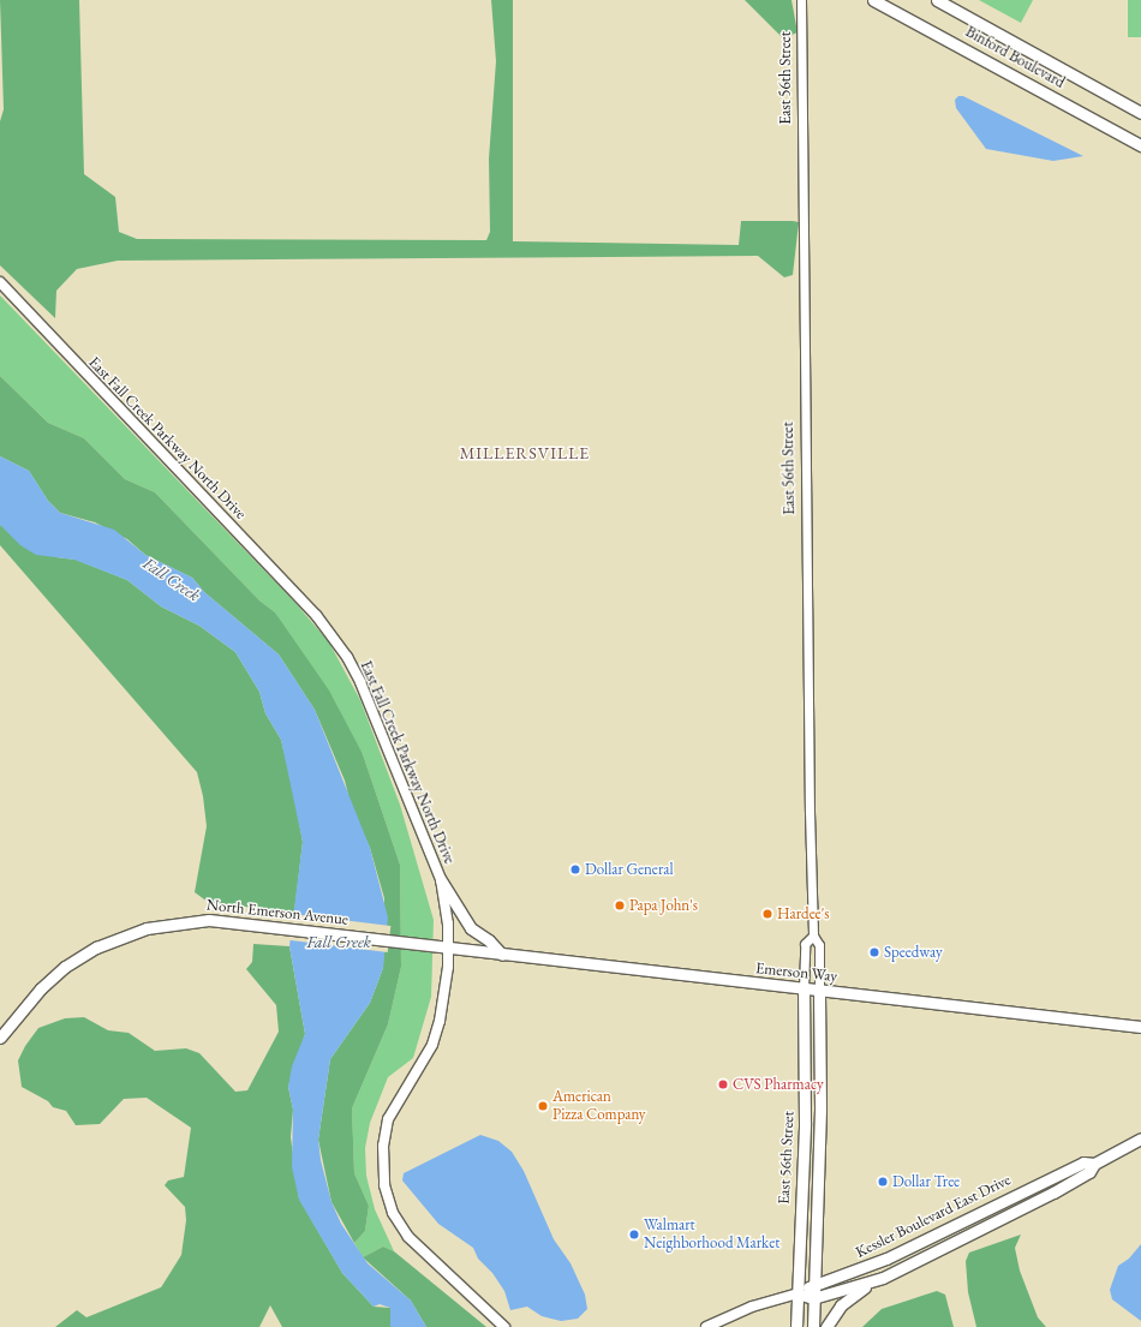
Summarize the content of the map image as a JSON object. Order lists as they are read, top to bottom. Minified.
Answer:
{"streets":{"main road":["Binford Boulevard","East 56th Street","East Fall Creek Parkway North Drive","North Emerson Avenue","Emerson Way","Kessler Boulevard East Drive"]},"crossings":[["East 56th Street","Emerson Way"],["East 56th Street","Kessler Boulevard East Drive"],["East Fall Creek Parkway North Drive","North Emerson Avenue"],["East Fall Creek Parkway North Drive","Emerson Way"],["North Emerson Avenue","Emerson Way"]],"districts":["MILLERSVILLE"],"water":["Fall Creek"],"places":["Dollar General","Papa John's","Hardee's","Speedway","CVS Pharmacy","American Pizza Company","Dollar Tree","Walmart Neighborhood Market"]}
